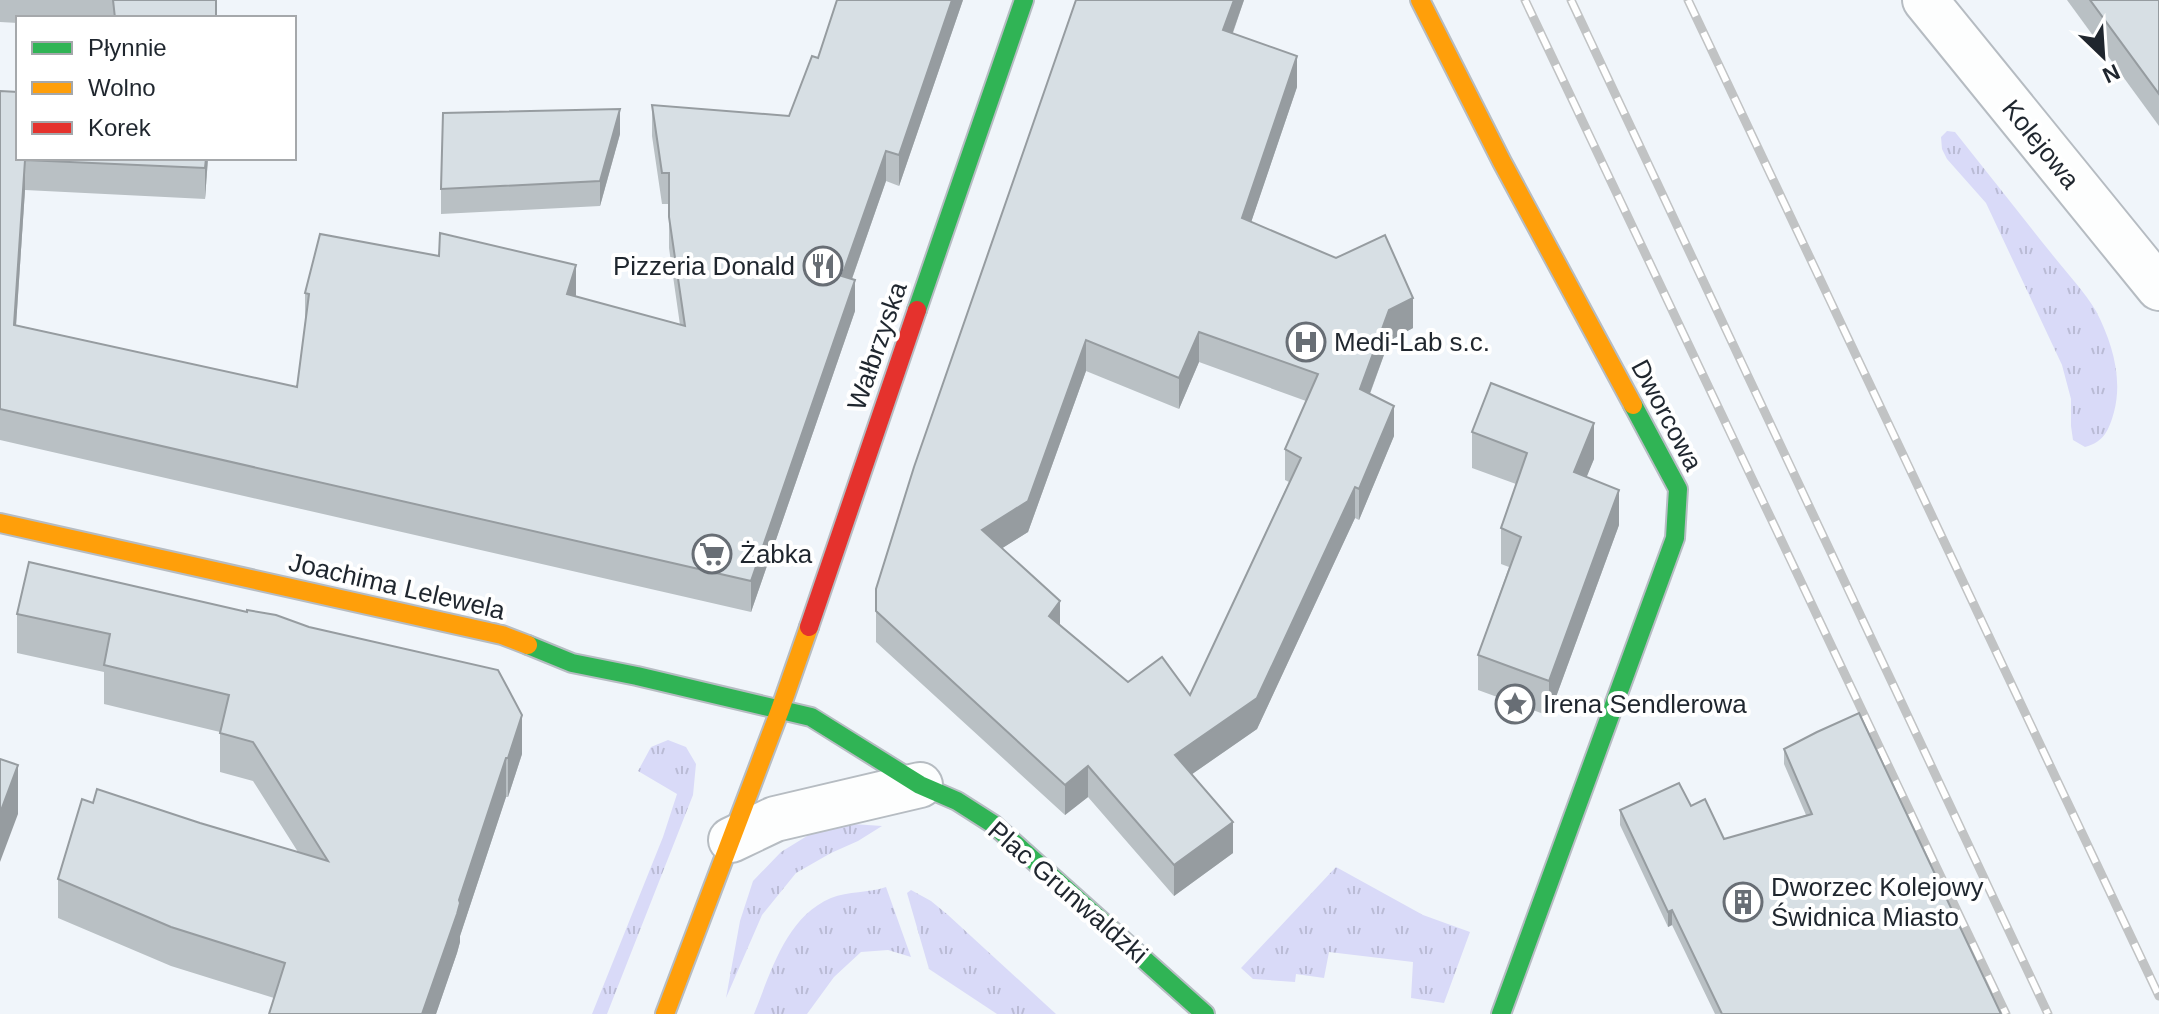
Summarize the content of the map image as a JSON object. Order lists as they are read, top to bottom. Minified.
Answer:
{"streets":{"street":["Kolejowa","Wałbrzyska","Dworcowa","Joachima Lelewela","Plac Grunwaldzki"]},"crossings":[["Wałbrzyska","Joachima Lelewela"],["Wałbrzyska","Plac Grunwaldzki"],["Joachima Lelewela","Plac Grunwaldzki"]],"places":{"restaurant":["Pizzeria Donald"],"hospital":["Medi-Lab s.c."],"supermarket":["Żabka"],"place":["Irena Sendlerowa"],"building":["Dworzec Kolejowy Świdnica Miasto"]},"legend":["Płynnie","Wolno","Korek"],"north":"bottom right"}
